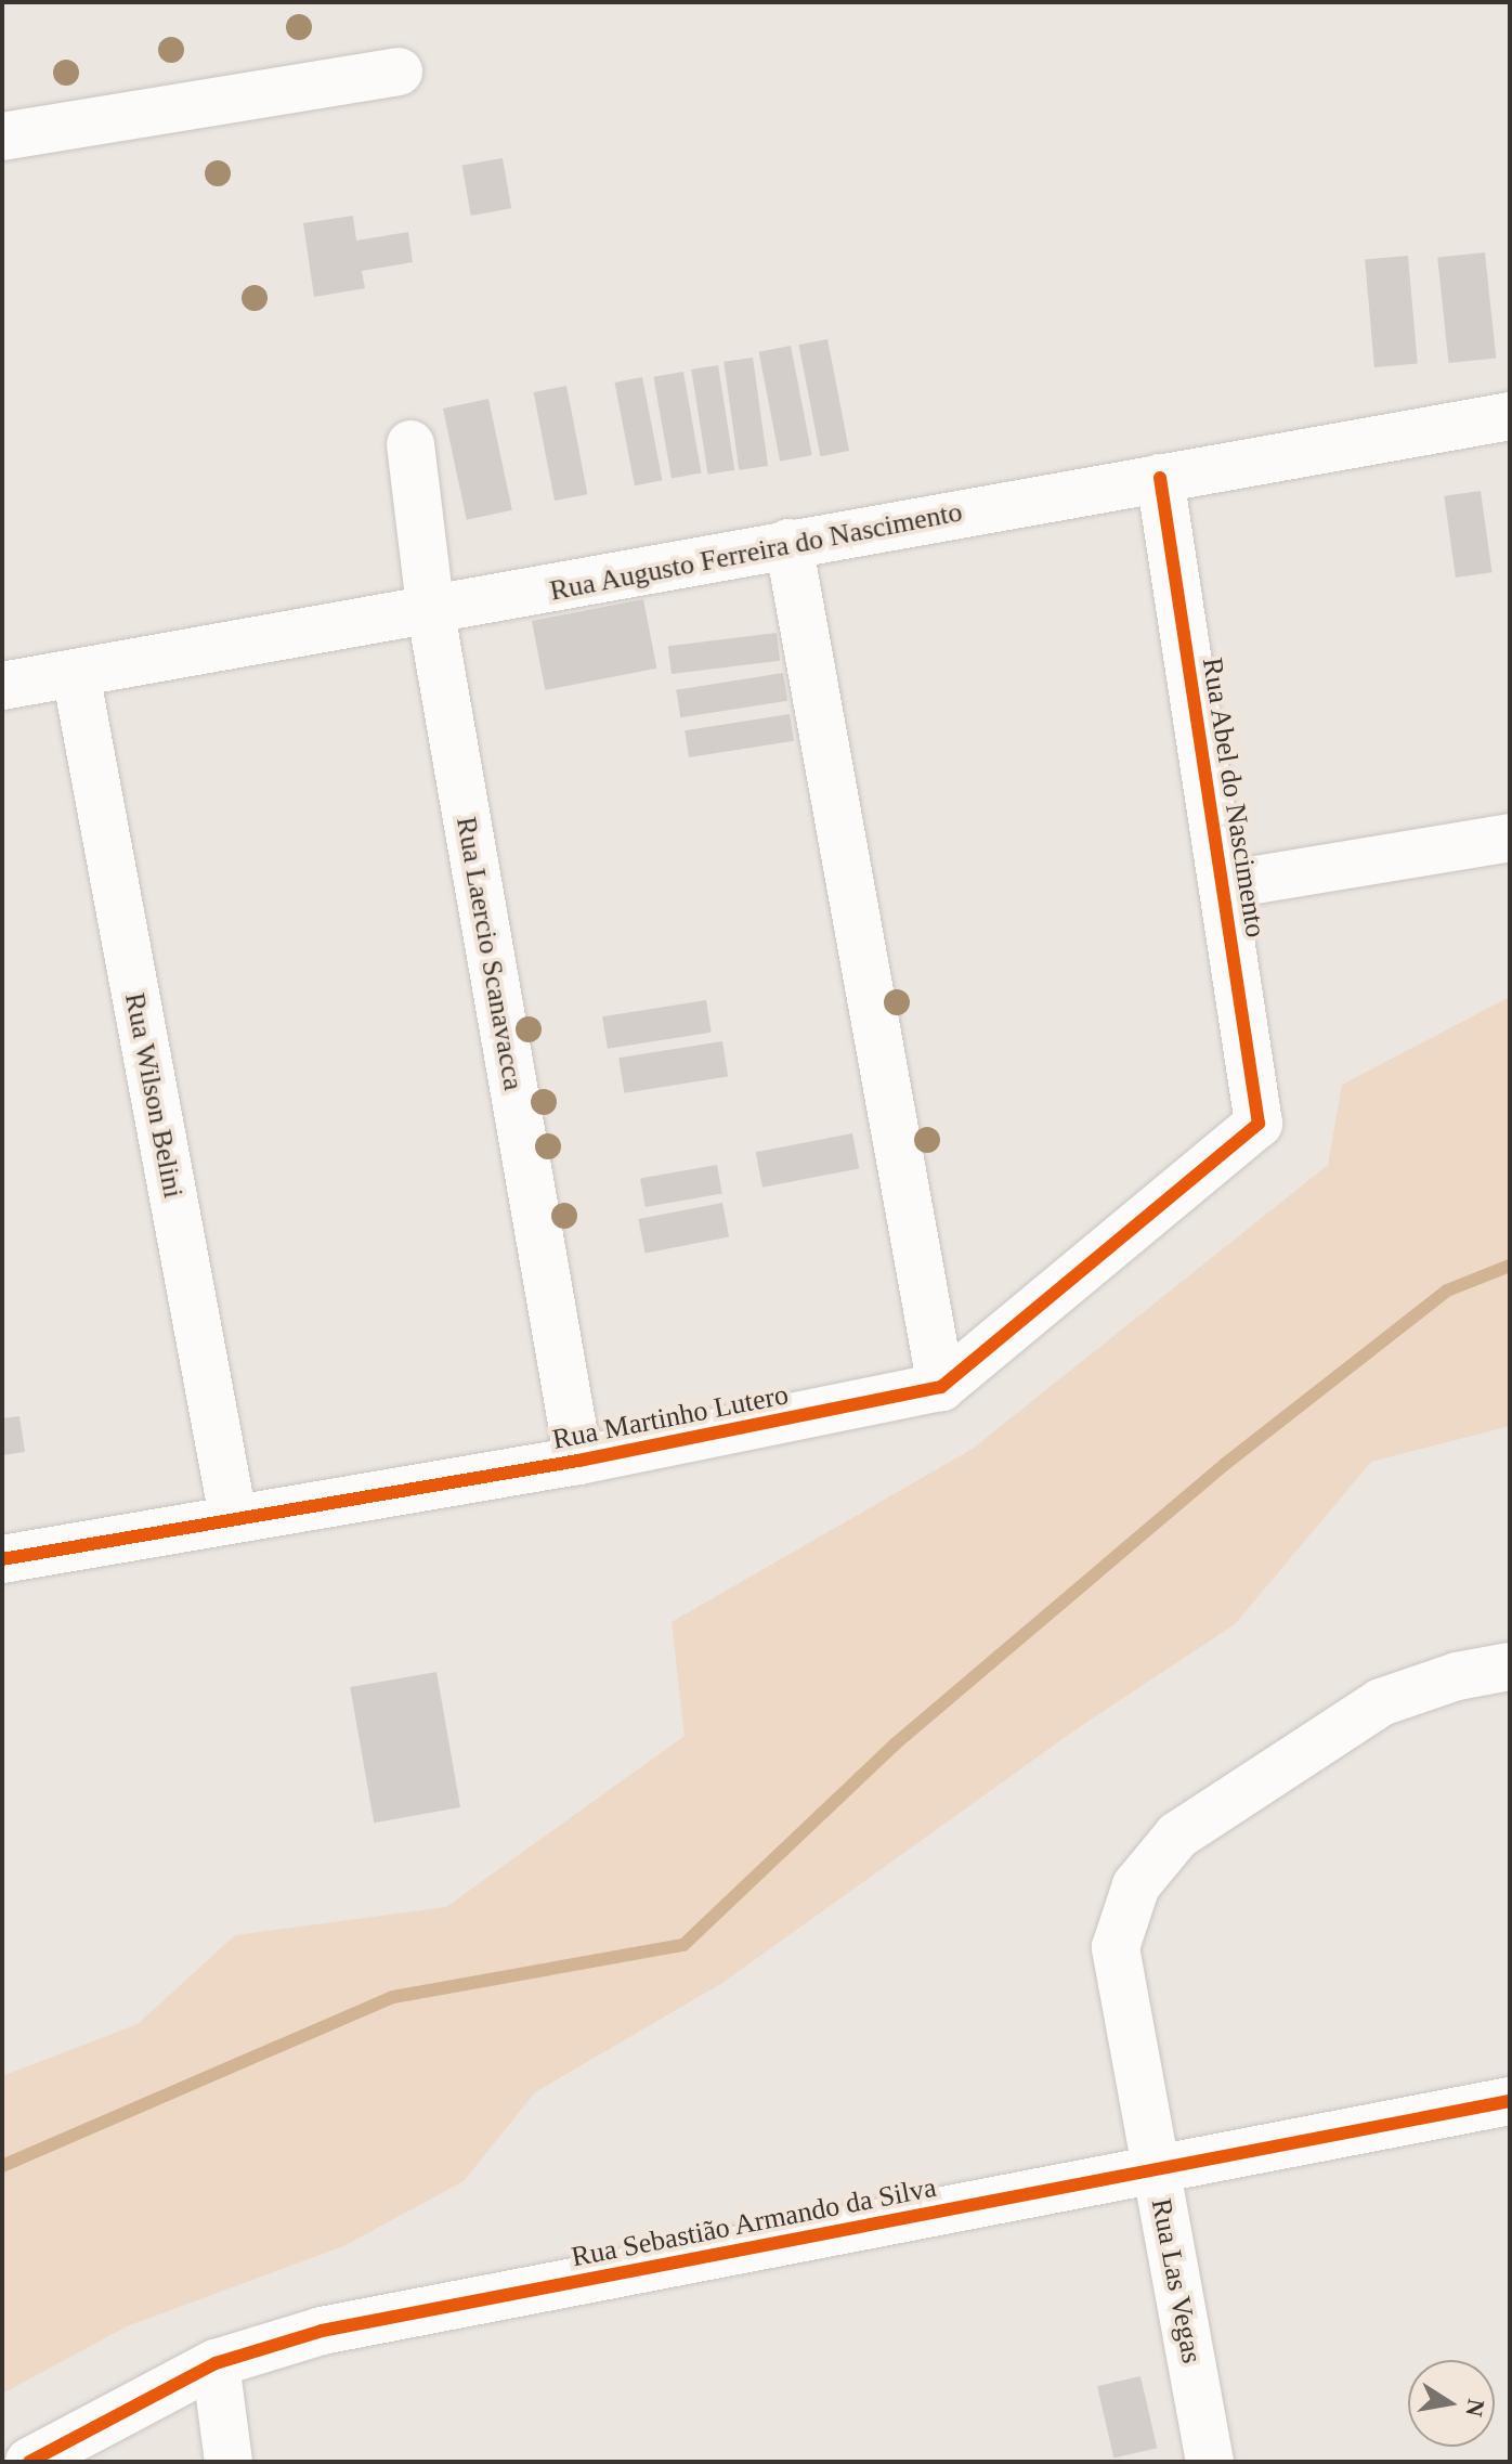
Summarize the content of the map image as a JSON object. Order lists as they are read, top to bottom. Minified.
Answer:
{"streets":{"street":["Rua Augusto Ferreira do Nascimento","Rua Abel do Nascimento","Rua Laercio Scanavacca","Rua Wilson Belini","Rua Martinho Lutero","Rua Sebastião Armando da Silva","Rua Las Vegas"]},"crossings":[["Rua Augusto Ferreira do Nascimento","Rua Abel do Nascimento"],["Rua Augusto Ferreira do Nascimento","Rua Laercio Scanavacca"],["Rua Augusto Ferreira do Nascimento","Rua Wilson Belini"],["Rua Abel do Nascimento","Rua Martinho Lutero"],["Rua Laercio Scanavacca","Rua Martinho Lutero"],["Rua Wilson Belini","Rua Martinho Lutero"],["Rua Sebastião Armando da Silva","Rua Las Vegas"]],"north":"right"}
